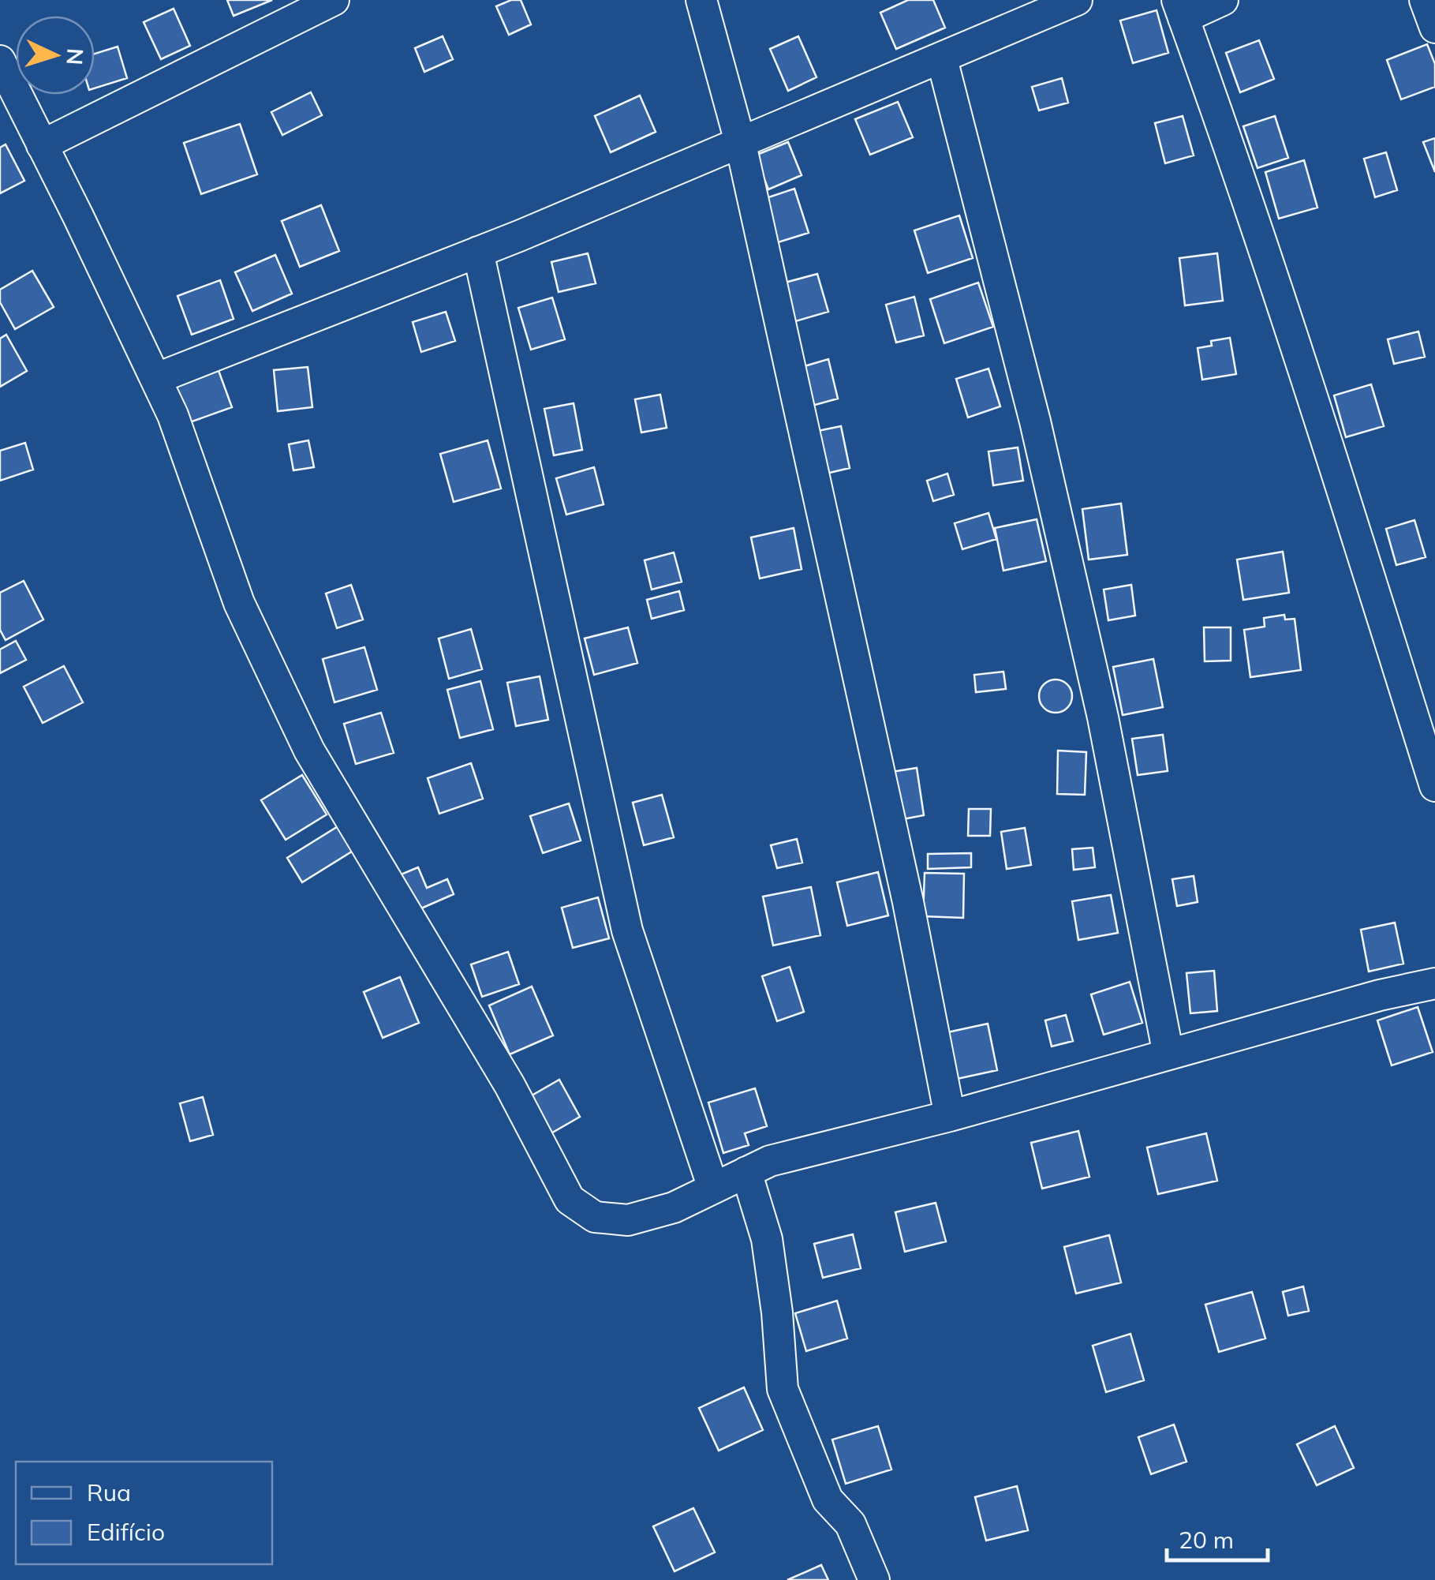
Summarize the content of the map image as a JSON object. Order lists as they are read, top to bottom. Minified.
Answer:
{"legend":["Rua","Edifício"],"scale_bar":"20 m","north":"right"}
